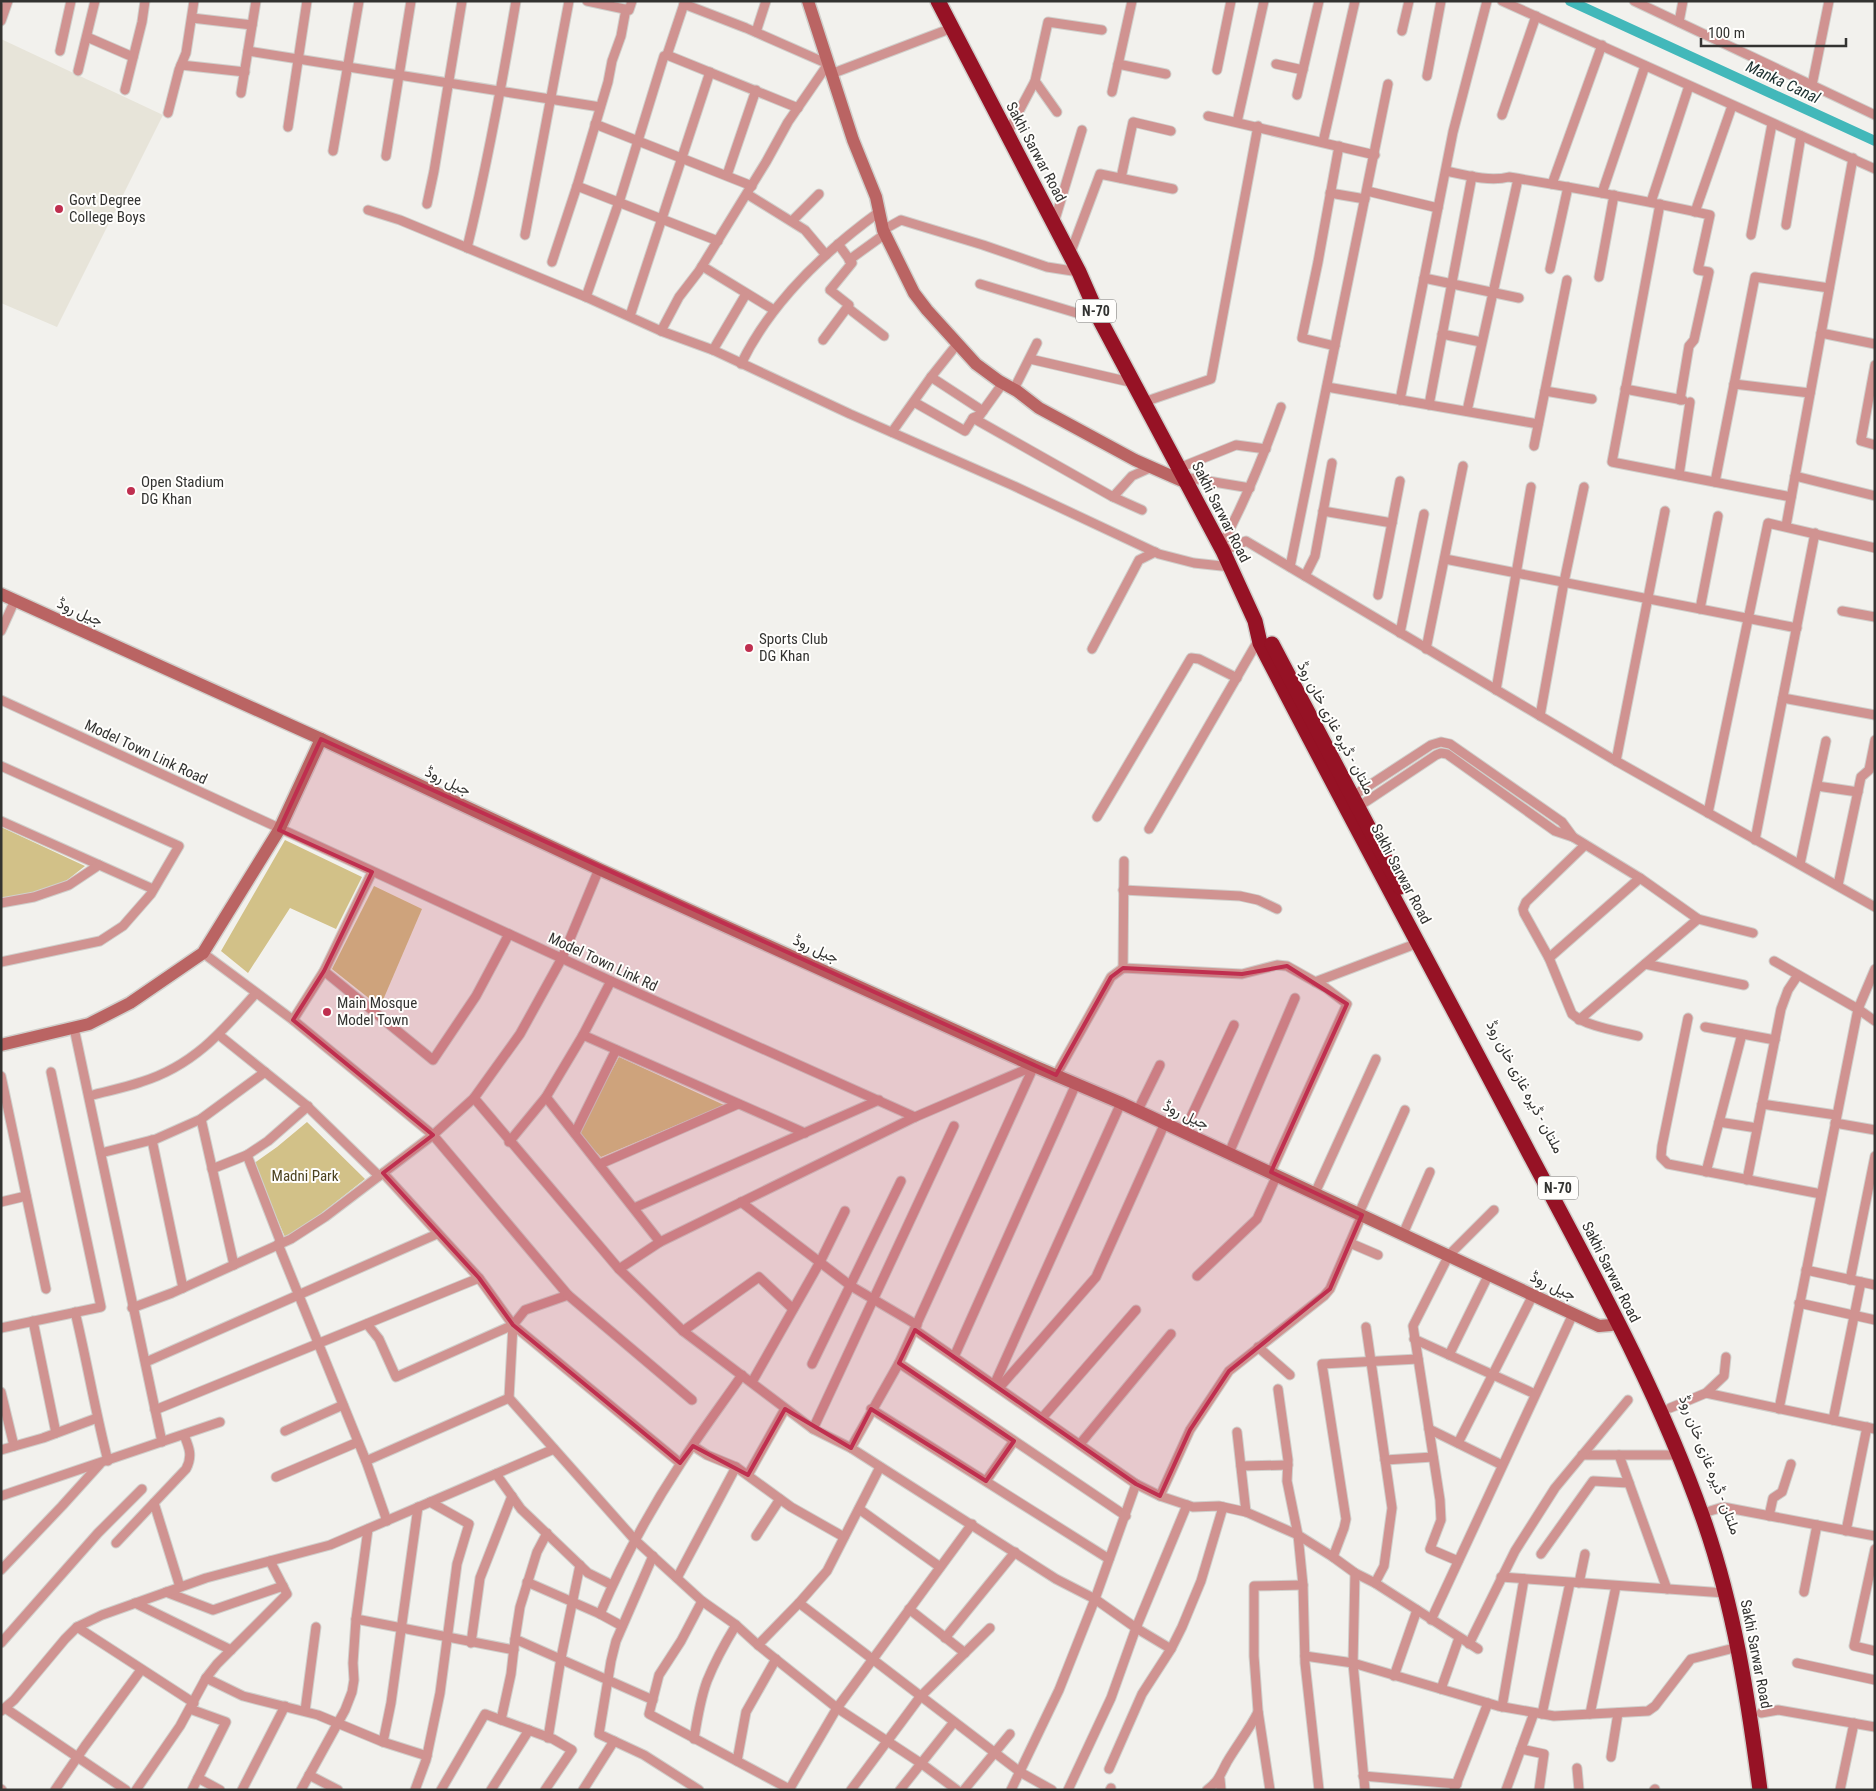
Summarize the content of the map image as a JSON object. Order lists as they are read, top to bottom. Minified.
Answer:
{"streets":{"highway":["Sakhi Sarwar Road","N-70","ملتان - ڈیرہ غازی خان روڈ"],"main road":["جیل روڈ"],"street":["Model Town Link Road","Model Town Link Rd"]},"crossings":[["Sakhi Sarwar Road","جیل روڈ"],["Sakhi Sarwar Road","ملتان - ڈیرہ غازی خان روڈ"],["Model Town Link Road","Model Town Link Rd"]],"water":["Manka Canal"],"parks":["Madni Park"],"places":["Govt Degree College Boys","Open Stadium DG Khan","Sports Club DG Khan","Main Mosque Model Town"],"scale_bar":"100 m"}
